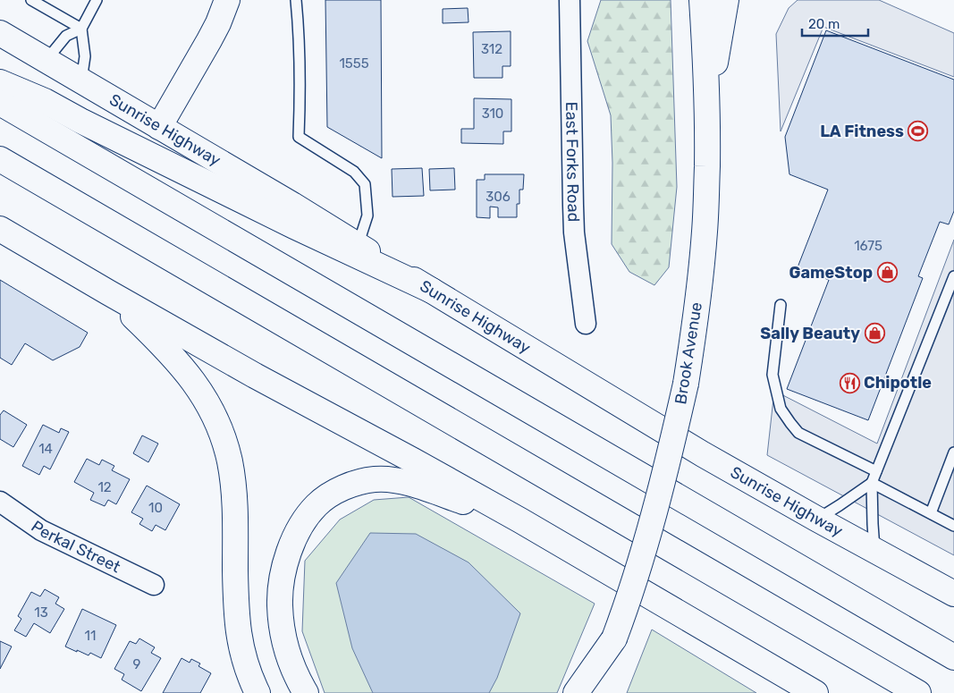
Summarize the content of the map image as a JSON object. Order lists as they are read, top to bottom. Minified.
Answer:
{"streets":{"main road":["Sunrise Highway","Brook Avenue"],"street":["East Forks Road","Perkal Street"]},"places":{"sports":["LA Fitness"],"shop":["GameStop","Sally Beauty"],"restaurant":["Chipotle"]},"house_numbers":["312","1555","310","306","1675","14","12","10","13","11","9"],"scale_bar":"20 m"}
